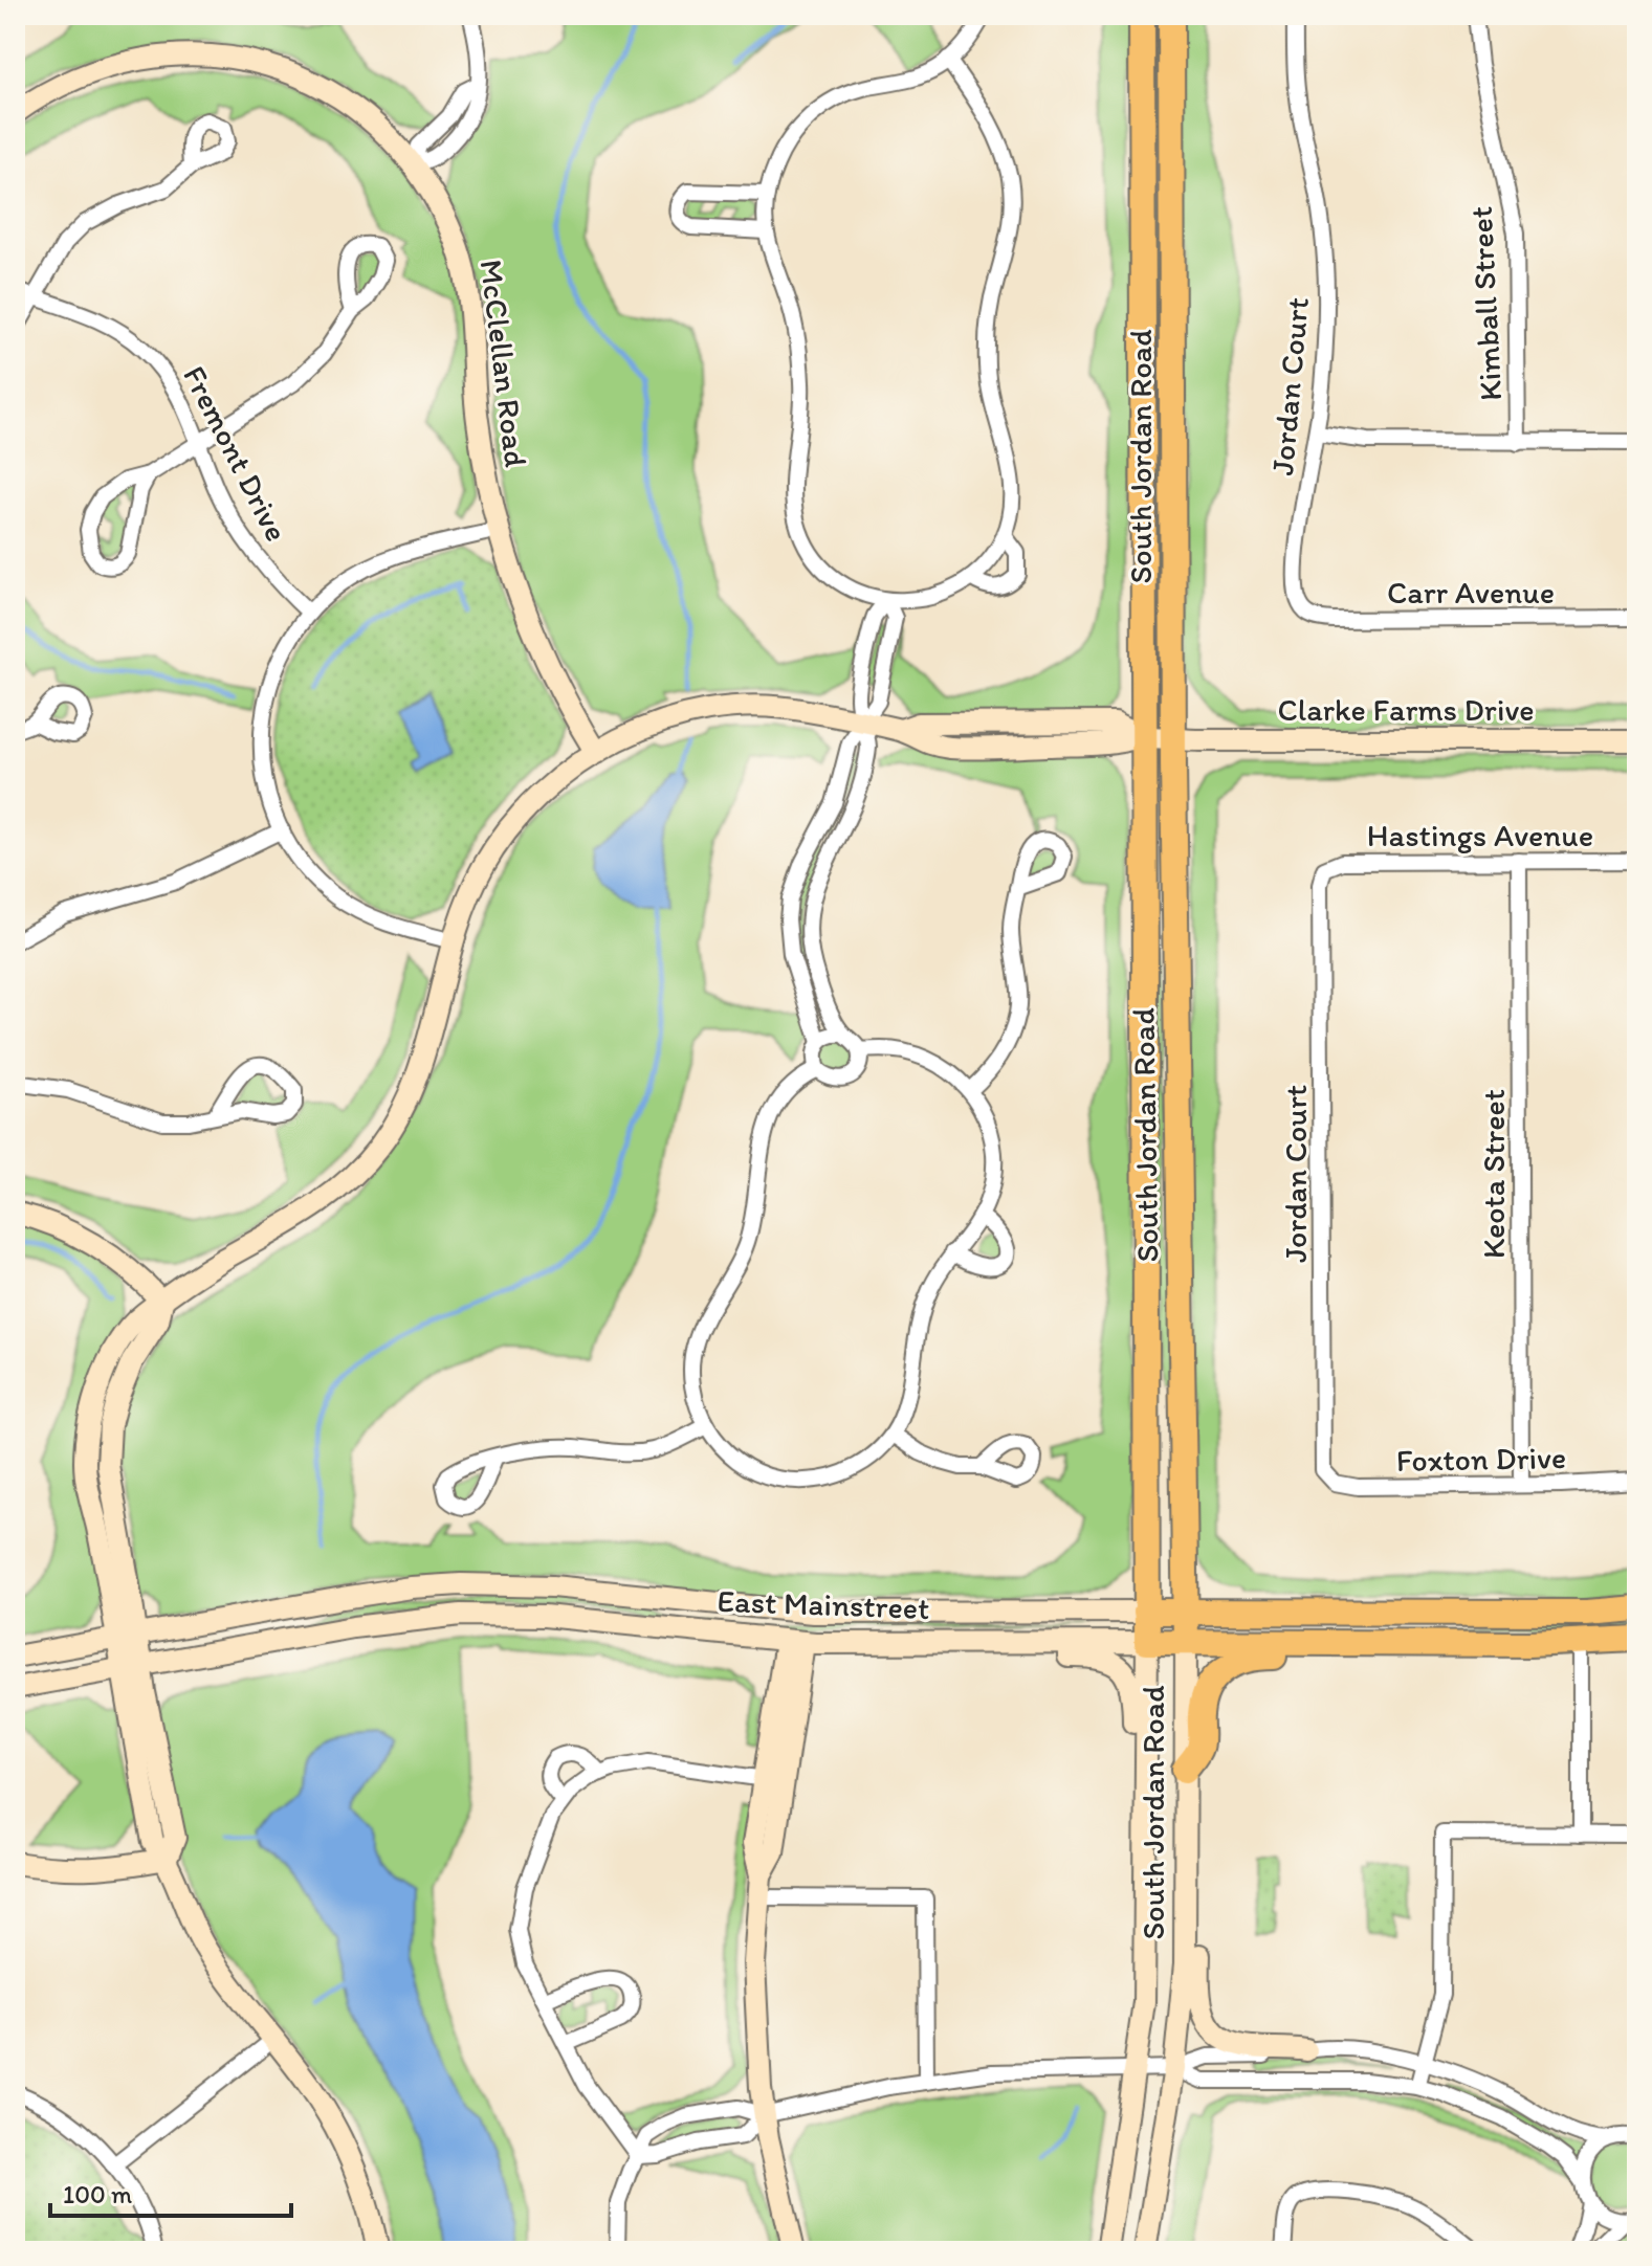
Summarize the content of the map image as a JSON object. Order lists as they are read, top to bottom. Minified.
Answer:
{"streets":{"main road":["South Jordan Road","East Mainstreet"],"street":["Kimball Street","McClellan Road","Jordan Court","Fremont Drive","Carr Avenue","Clarke Farms Drive","Hastings Avenue","Keota Street","Foxton Drive"]},"crossings":[["McClellan Road","Clarke Farms Drive"],["Jordan Court","Carr Avenue"],["Jordan Court","Hastings Avenue"],["Jordan Court","Foxton Drive"],["South Jordan Road","Clarke Farms Drive"],["South Jordan Road","East Mainstreet"],["Clarke Farms Drive","East Mainstreet"],["Hastings Avenue","Keota Street"],["Keota Street","Foxton Drive"]],"scale_bar":"100 m"}
